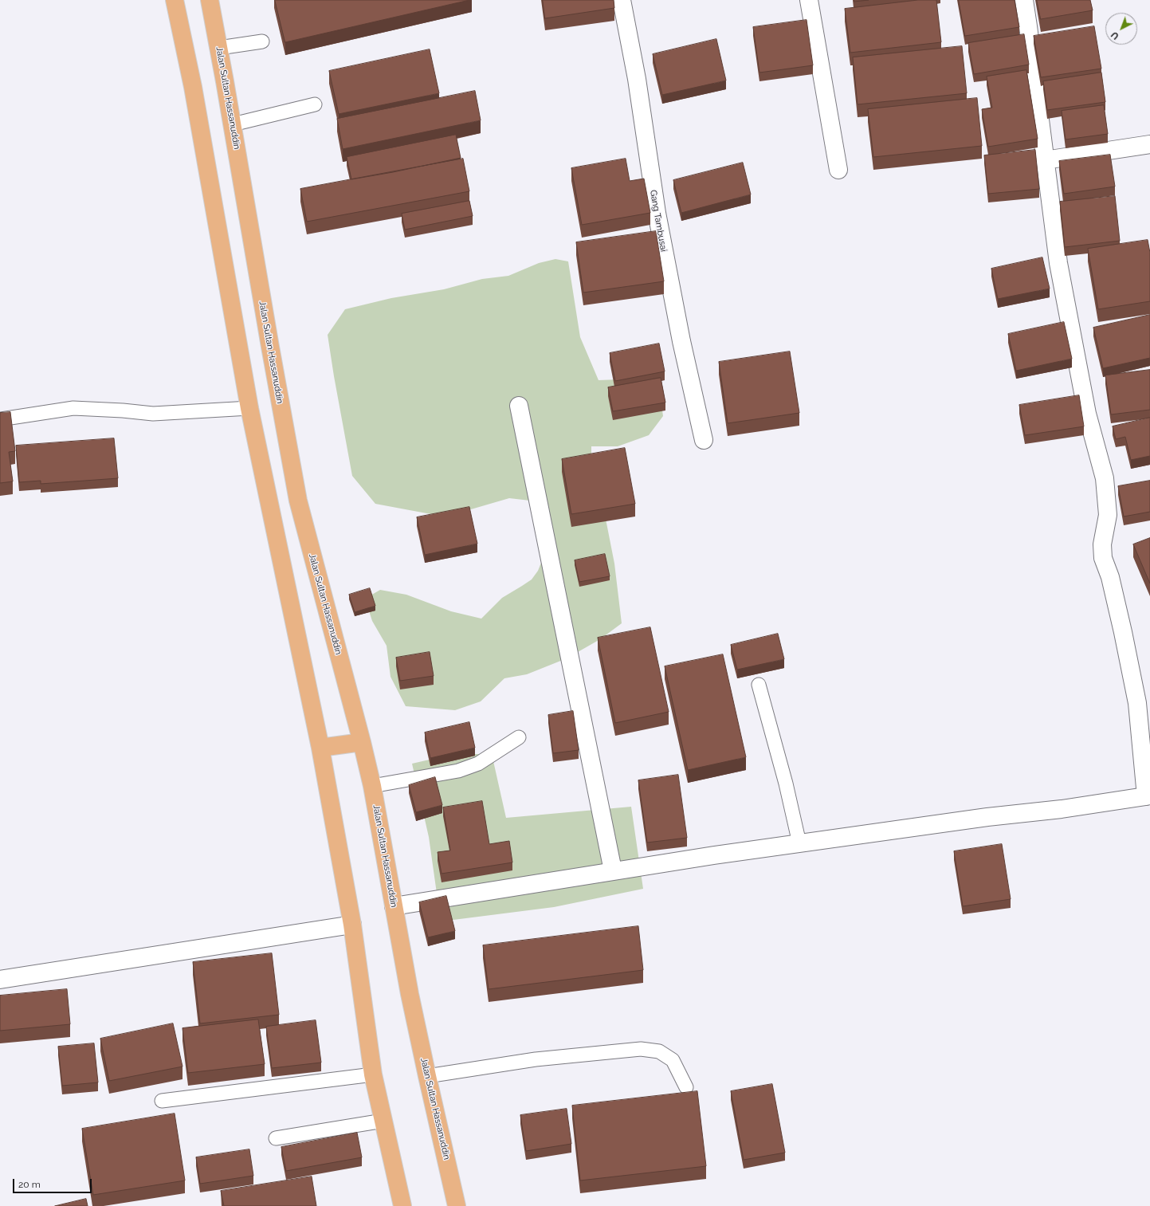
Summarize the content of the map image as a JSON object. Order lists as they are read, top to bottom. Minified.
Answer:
{"streets":{"main road":["Jalan Sultan Hassanuddin"],"street":["Gang Tambusai"]},"scale_bar":"20 m","north":"bottom left"}
